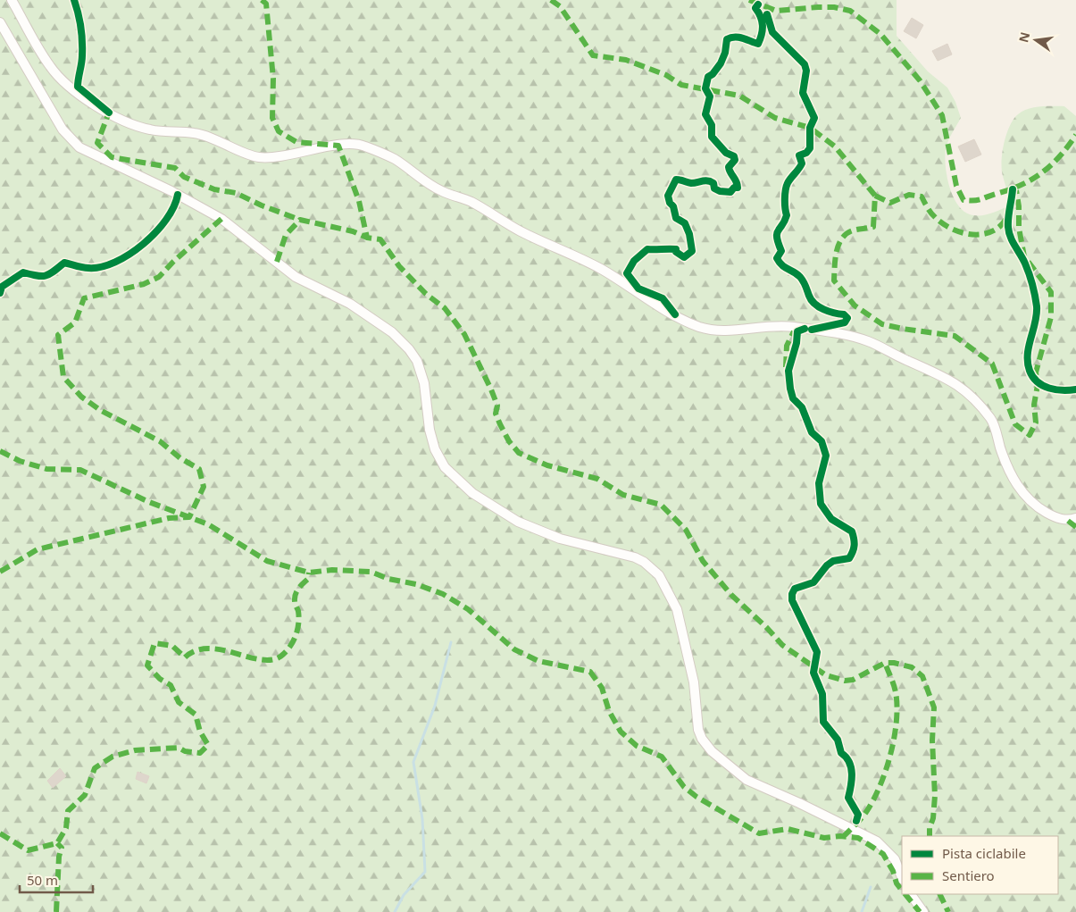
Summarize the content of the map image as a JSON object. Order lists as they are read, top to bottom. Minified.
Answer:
{"legend":["Pista ciclabile","Sentiero"],"scale_bar":"50 m","north":"left"}
